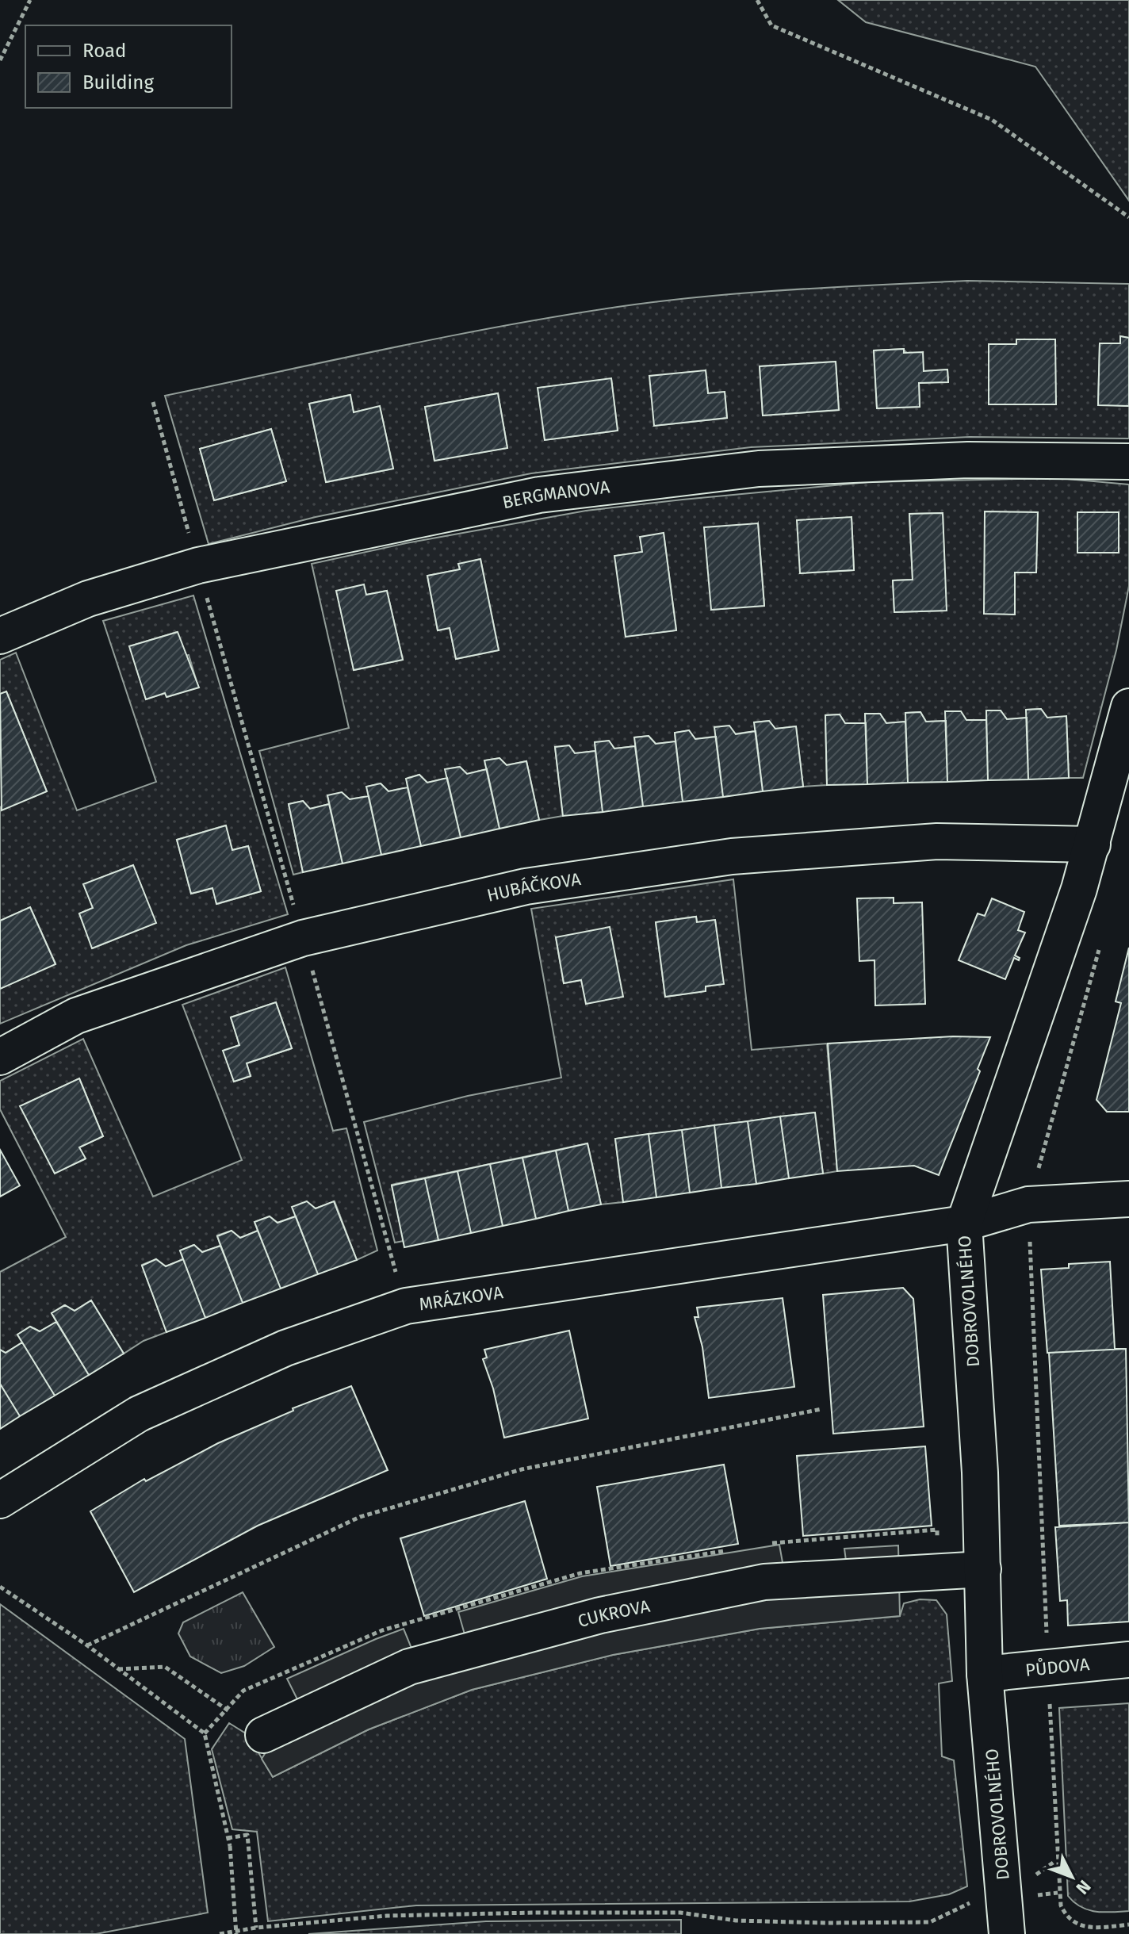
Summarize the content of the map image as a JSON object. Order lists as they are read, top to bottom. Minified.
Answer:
{"streets":{"street":["BERGMANOVA","HUBÁČKOVA","MRÁZKOVA","DOBROVOLNÉHO","CUKROVA","PŮDOVA"]},"crossings":[["HUBÁČKOVA","DOBROVOLNÉHO"],["MRÁZKOVA","DOBROVOLNÉHO"],["DOBROVOLNÉHO","CUKROVA"],["DOBROVOLNÉHO","PŮDOVA"]],"legend":["Road","Building"],"north":"bottom right"}
